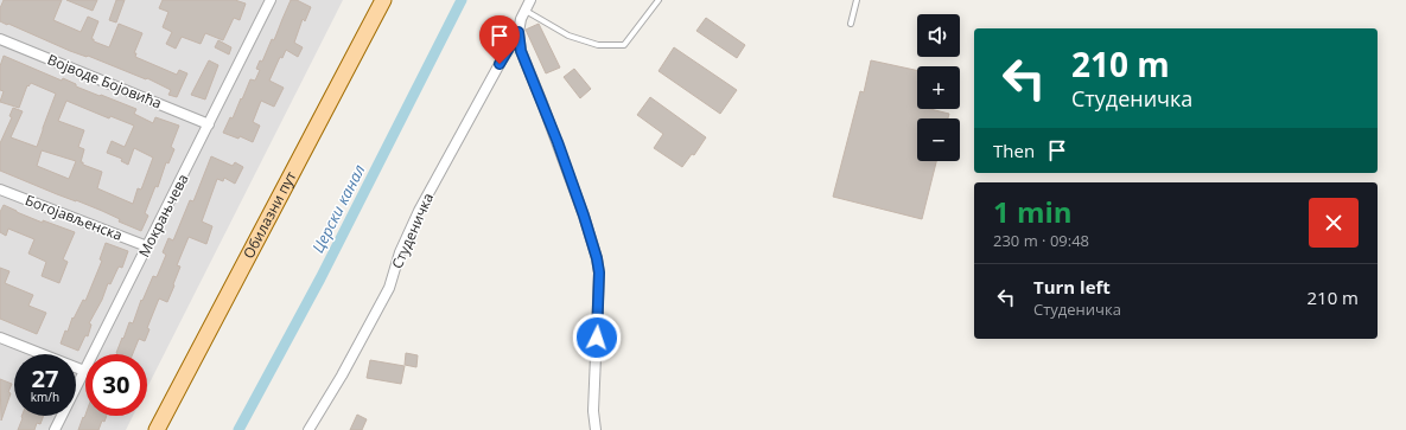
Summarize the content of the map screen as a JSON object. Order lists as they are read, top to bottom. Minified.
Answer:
{"streets":{"main road":["Обилазни пут"],"street":["Војводе Бојовића","Мокрањчева","Богојављенска","Студеничка"]},"crossings":[["Војводе Бојовића","Мокрањчева"],["Мокрањчева","Богојављенска"]],"water":["Церски канал"],"page":{"map_buttons":["+","−"],"turn":["210 m","Студеничка"],"then":"Then","heading":["1 min","230 m · 09:48"],"list":[{"name":"Turn left","note":"Студеничка","value":"210 m"}],"speed":"27 km/h","limit":"30"}}
